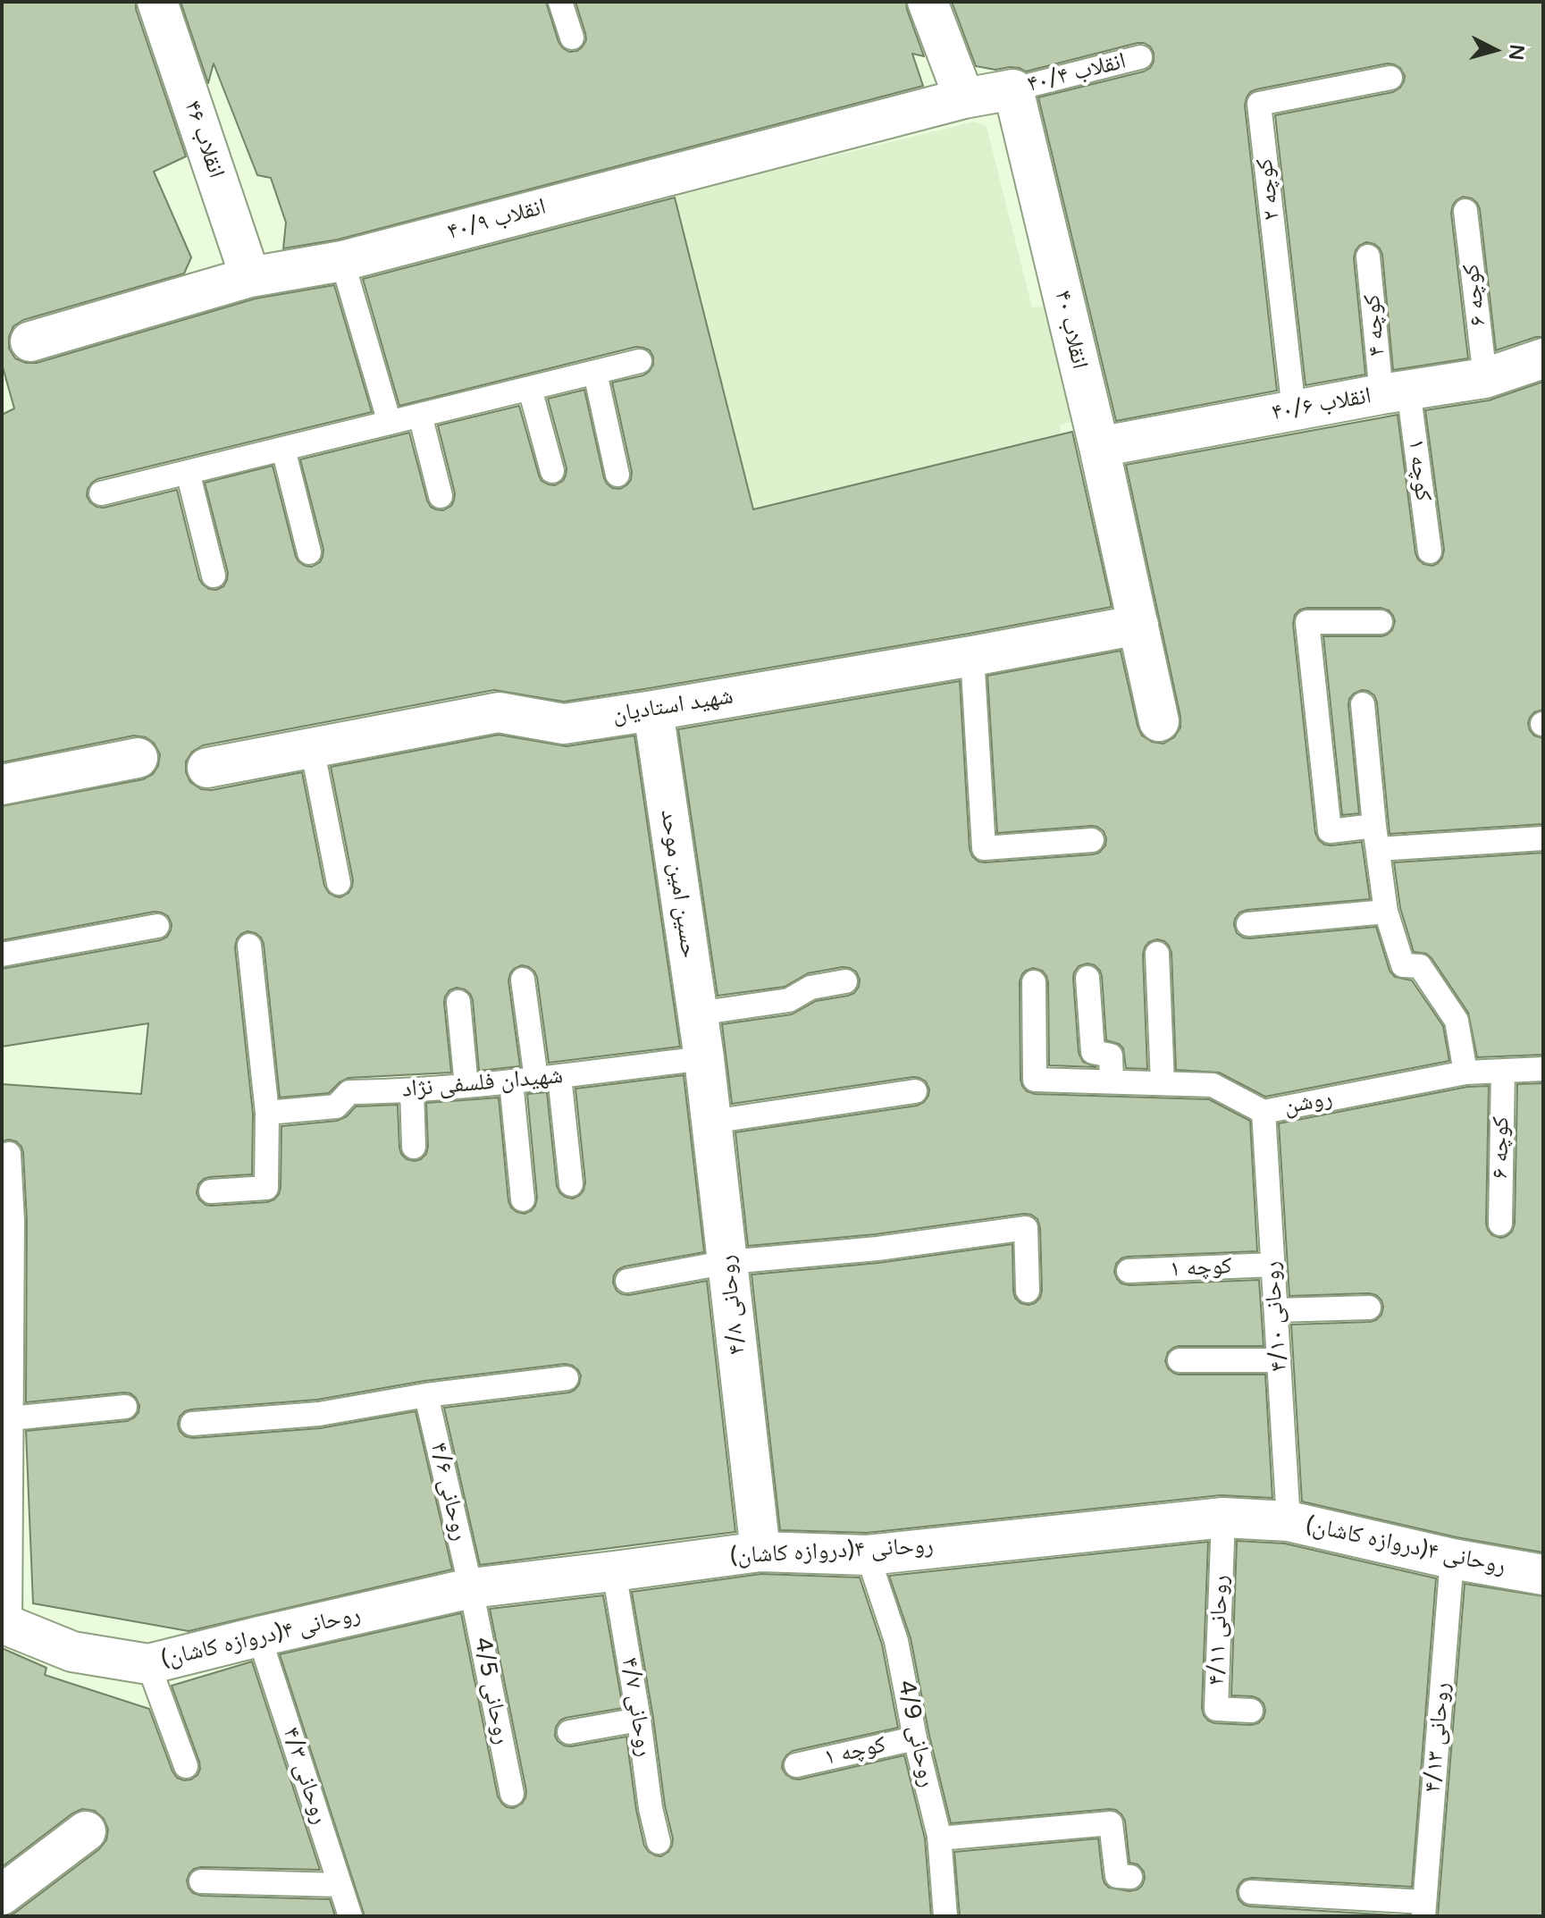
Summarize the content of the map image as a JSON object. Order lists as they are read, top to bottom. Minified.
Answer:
{"streets":{"street":["انقلاب ۴۶","انقلاب ۴۰/۹","انقلاب ۴۰","انقلاب ۴۰/۶","شهید استادیان","حسین امین موحد","روحانی ۴/۸","روحانی ۴(دروازه کاشان)"],"lane":["انقلاب ۴۰/۴","کوچه ۲","کوچه ۶","کوچه ۴","کوچه ۱","شهیدان فلسفی نژاد","روشن","روحانی ۴/۱۰","روحانی ۴/۶","روحانی ۴/۱۱","روحانی 4/5","روحانی ۴/۷","روحانی 4/9","روحانی ۴/۱۳","روحانی ۴/۳"]},"crossings":[["انقلاب ۴۰/۴","انقلاب ۴۰"],["انقلاب ۴۶","انقلاب ۴۰/۹"],["کوچه ۲","انقلاب ۴۰/۶"],["کوچه ۶","انقلاب ۴۰/۶"],["کوچه ۶","روشن"],["کوچه ۴","انقلاب ۴۰/۶"],["کوچه ۴","کوچه ۱"],["انقلاب ۴۰","انقلاب ۴۰/۶"],["انقلاب ۴۰","شهید استادیان"],["انقلاب ۴۰/۶","کوچه ۱"],["کوچه ۱","روحانی ۴/۱۰"],["کوچه ۱","روحانی 4/9"],["شهید استادیان","حسین امین موحد"],["حسین امین موحد","شهیدان فلسفی نژاد"],["حسین امین موحد","روحانی ۴/۸"],["شهیدان فلسفی نژاد","روحانی ۴/۸"],["روشن","روحانی ۴/۱۰"],["روحانی ۴/۸","روحانی ۴(دروازه کاشان)"],["روحانی ۴/۱۰","روحانی ۴(دروازه کاشان)"],["روحانی ۴/۶","روحانی ۴(دروازه کاشان)"],["روحانی ۴/۶","روحانی 4/5"],["روحانی ۴(دروازه کاشان)","روحانی ۴/۱۱"],["روحانی ۴(دروازه کاشان)","روحانی 4/5"],["روحانی ۴(دروازه کاشان)","روحانی ۴/۷"],["روحانی ۴(دروازه کاشان)","روحانی 4/9"],["روحانی ۴(دروازه کاشان)","روحانی ۴/۱۳"],["روحانی ۴(دروازه کاشان)","روحانی ۴/۳"]],"north":"right"}
